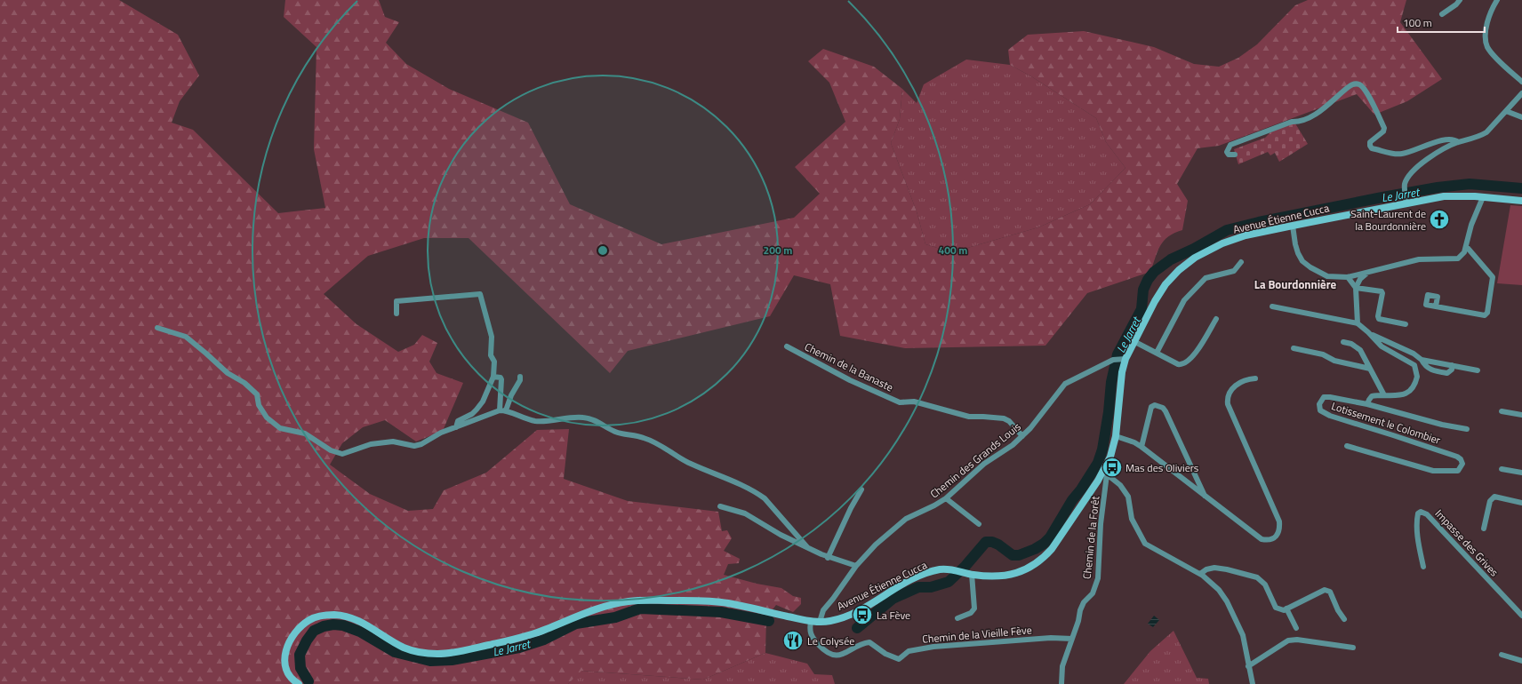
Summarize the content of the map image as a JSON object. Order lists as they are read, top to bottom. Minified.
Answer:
{"streets":{"main road":["Avenue Étienne Cucca"],"street":["Chemin de la Banaste","Lotissement le Colombier","Chemin des Grands Louis","Chemin de la Forêt","Impasse des Grives","Chemin de la Vieille Fève"]},"crossings":[["Avenue Étienne Cucca","Chemin des Grands Louis"],["Avenue Étienne Cucca","Chemin de la Forêt"],["Avenue Étienne Cucca","Chemin de la Vieille Fève"],["Chemin de la Banaste","Chemin des Grands Louis"],["Chemin de la Forêt","Chemin de la Vieille Fève"]],"districts":["La Bourdonnière"],"water":["Le Jarret"],"places":{"church":["Saint-Laurent de la Bourdonnière"],"bus stop":["Mas des Oliviers","La Fève"],"restaurant":["Le Colysée"]},"scale_bar":"100 m","rings":["200 m","400 m"]}
